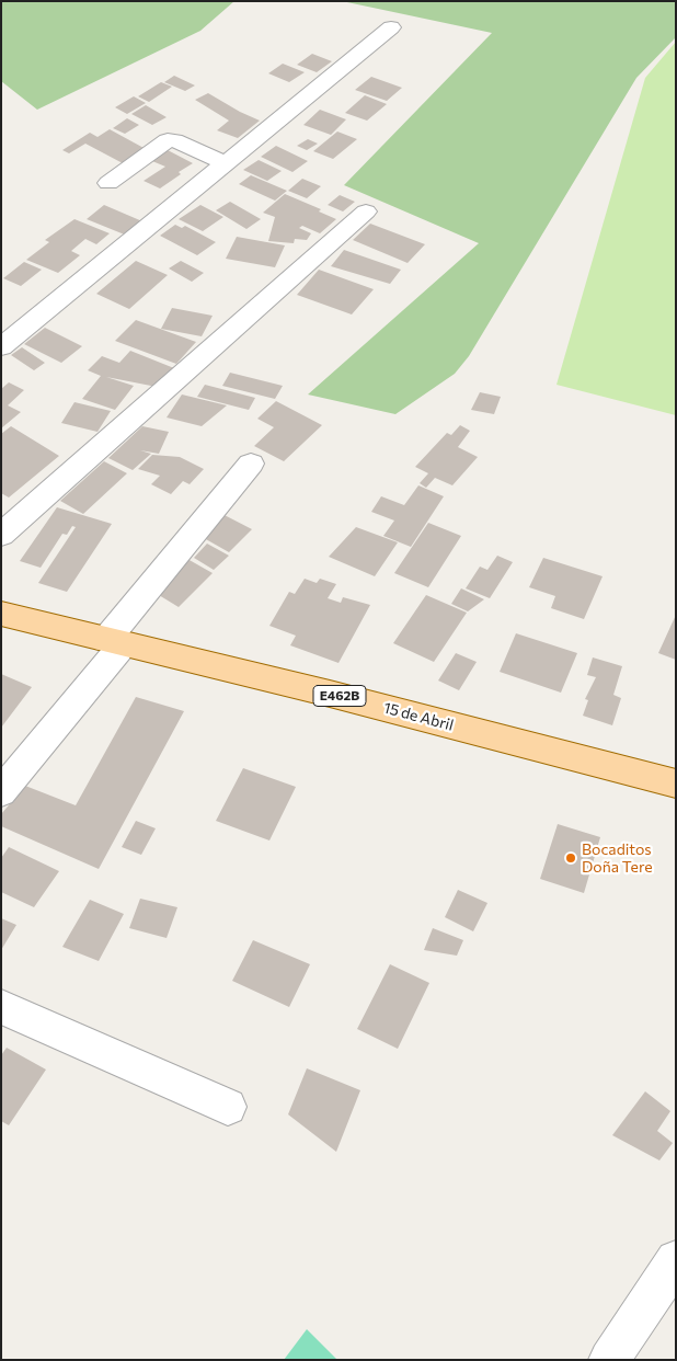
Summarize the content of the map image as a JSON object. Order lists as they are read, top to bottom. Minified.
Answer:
{"streets":{"main road":["E462B","15 de Abril"]},"places":["Bocaditos Doña Tere"]}
